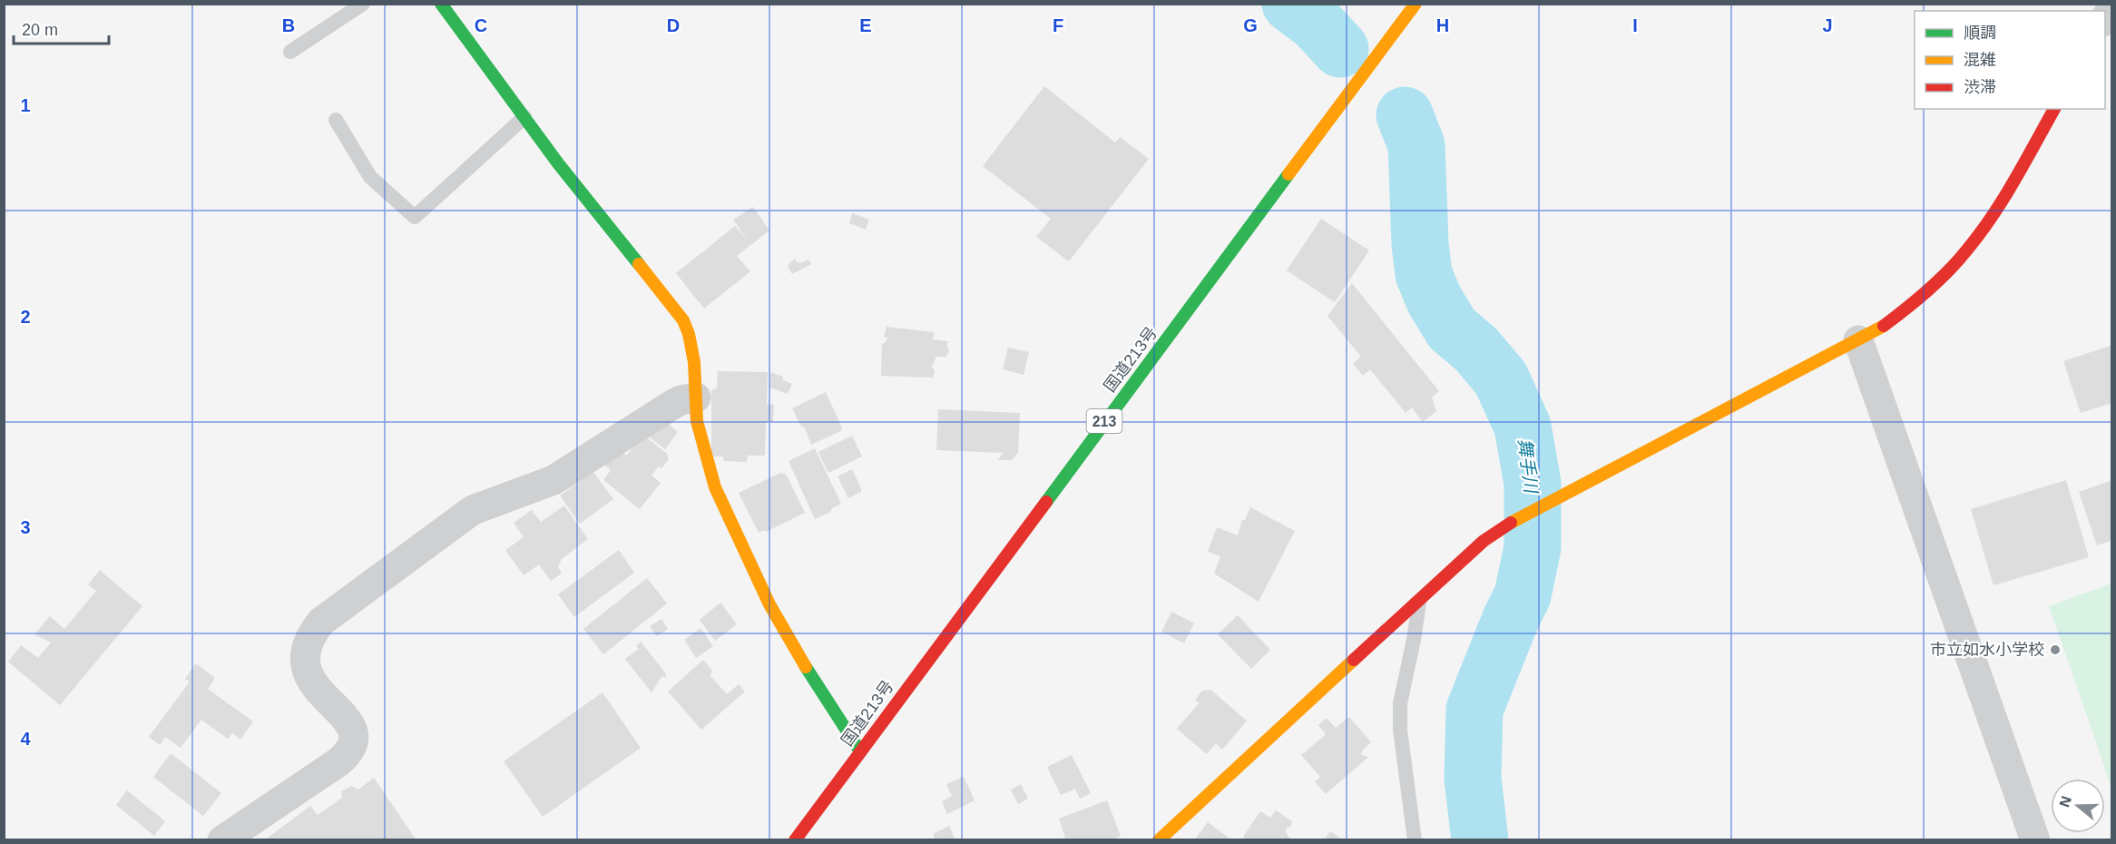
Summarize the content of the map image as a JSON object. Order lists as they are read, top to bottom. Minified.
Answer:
{"streets":{"main road":["国道213号","213"]},"water":["舞手川"],"places":["市立如水小学校"],"legend":["順調","混雑","渋滞"],"scale_bar":"20 m","north":"left","grid":{"columns":["B","C","D","E","F","G","H","I","J"],"rows":["1","2","3","4"]}}
